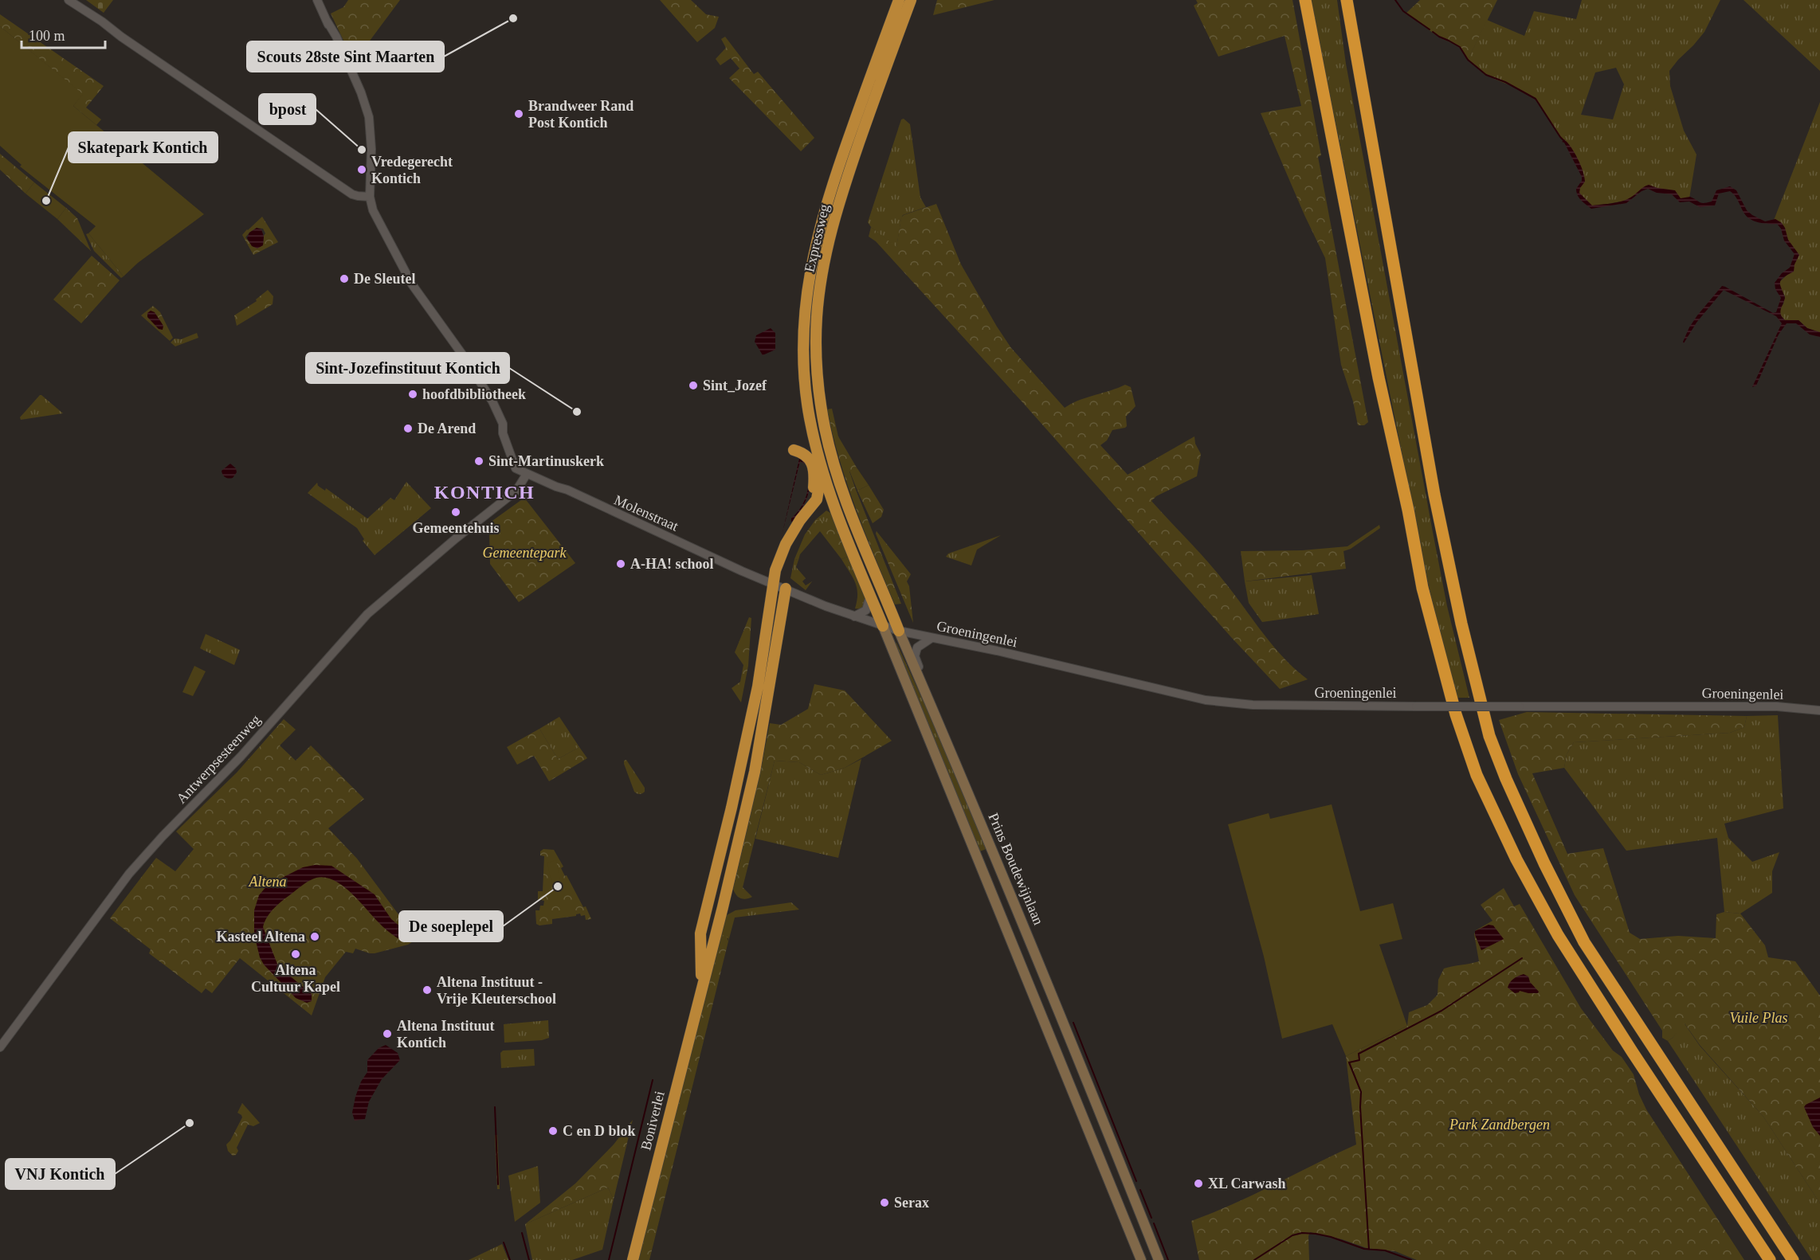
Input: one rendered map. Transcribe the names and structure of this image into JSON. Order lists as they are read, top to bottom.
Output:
{
  "streets": {
    "highway": ["Expressweg", "Prins Boudewijnlaan", "Boniverlei"],
    "street": ["Molenstraat", "Groeningenlei", "Antwerpsesteenweg"]
  },
  "crossings": [
    ["Expressweg", "Prins Boudewijnlaan"],
    ["Molenstraat", "Antwerpsesteenweg"],
    ["Molenstraat", "Boniverlei"],
    ["Groeningenlei", "Prins Boudewijnlaan"]
  ],
  "districts": ["KONTICH"],
  "parks": [
    "Gemeentepark",
    "Altena",
    "Vuile Plas",
    "Park Zandbergen"
  ],
  "places": [
    "Scouts 28ste Sint Maarten",
    "Brandweer Rand Post Kontich",
    "bpost",
    "Vredegerecht Kontich",
    "Skatepark Kontich",
    "De Sleutel",
    "Sint_Jozef",
    "hoofdbibliotheek",
    "Sint-Jozefinstituut Kontich",
    "De Arend",
    "Sint-Martinuskerk",
    "Gemeentehuis",
    "A-HA! school",
    "De soeplepel",
    "Kasteel Altena",
    "Altena Cultuur Kapel",
    "Altena Instituut - Vrije Kleuterschool",
    "Altena Instituut Kontich",
    "VNJ Kontich",
    "C en D blok",
    "XL Carwash",
    "Serax"
  ],
  "scale_bar": "100 m"
}
